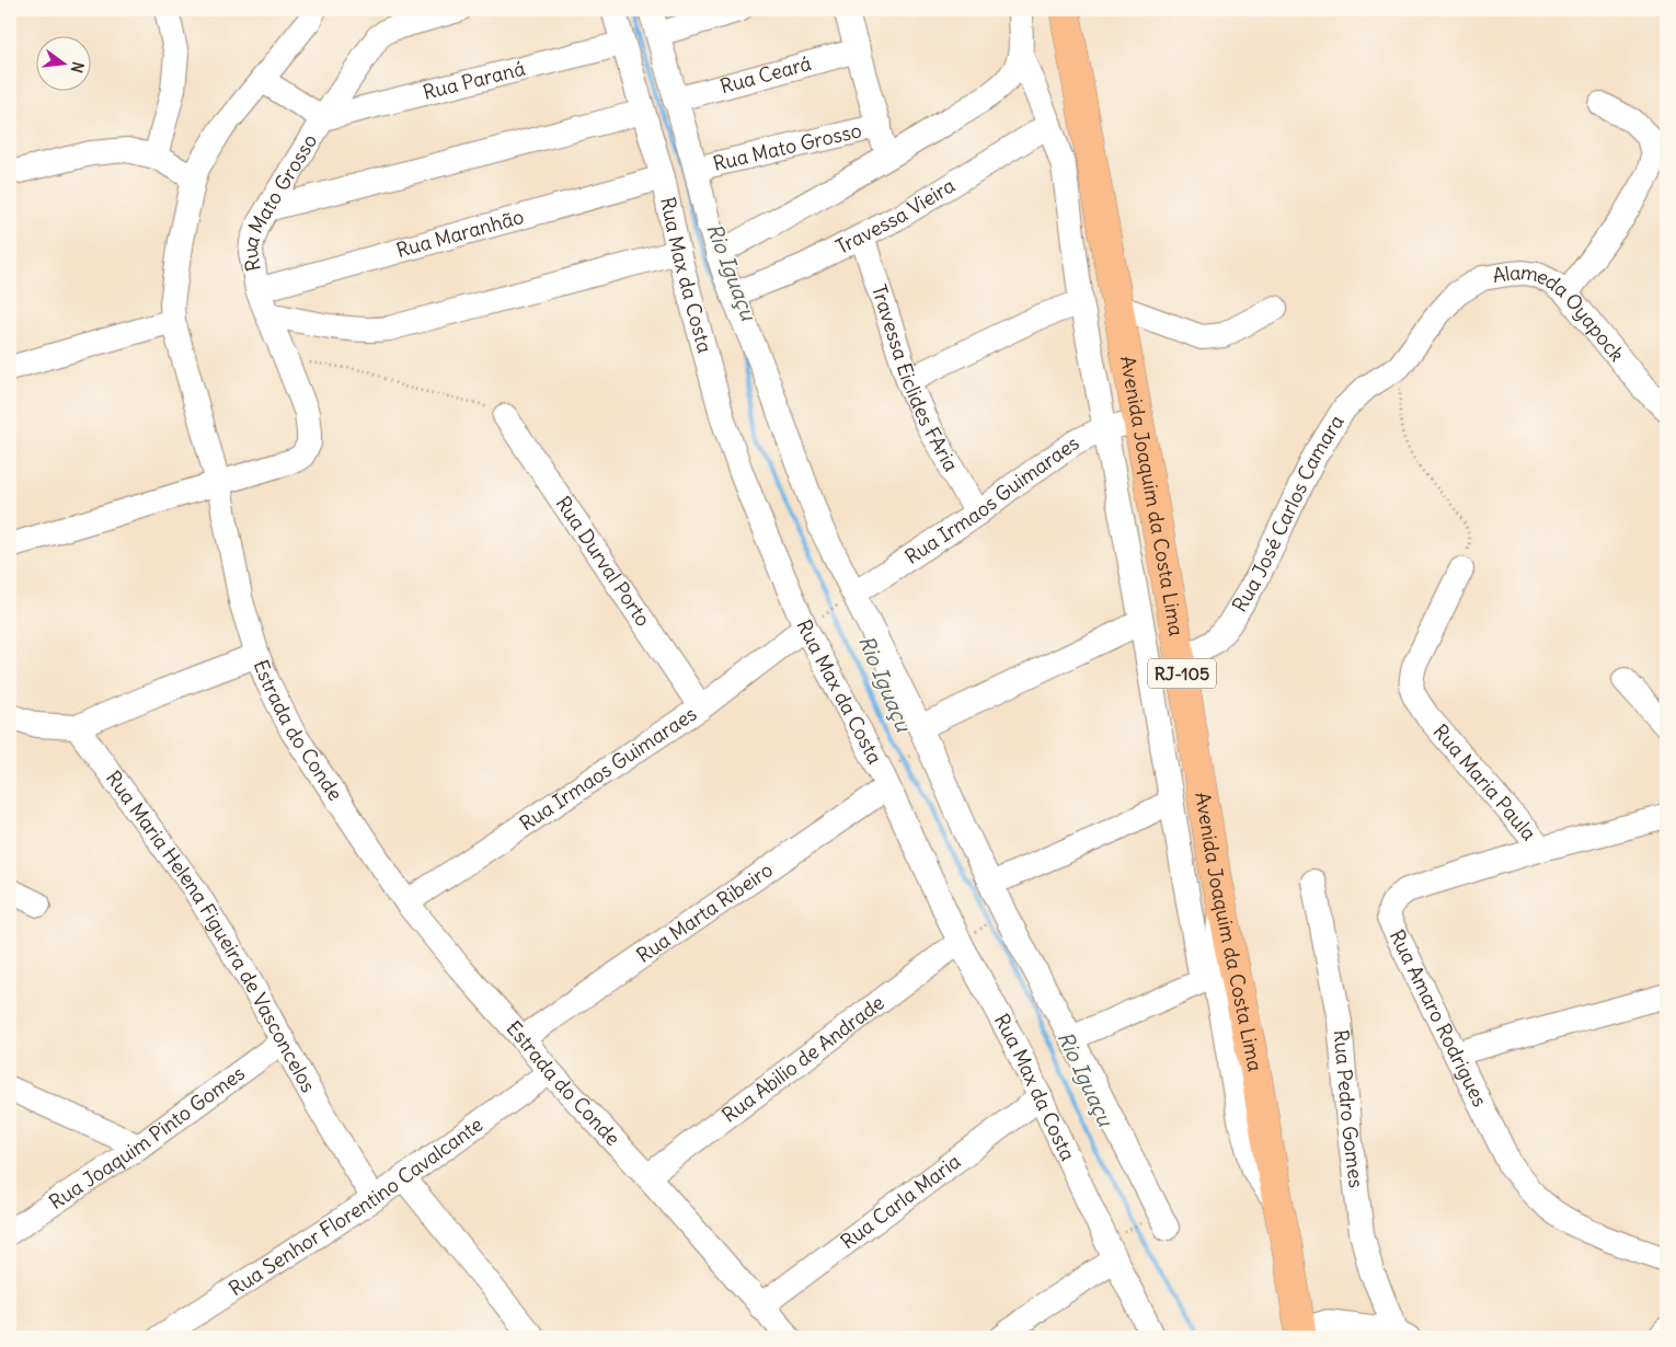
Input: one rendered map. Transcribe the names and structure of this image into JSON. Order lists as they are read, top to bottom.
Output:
{
  "streets": {
    "main road": ["Avenida Joaquim da Costa Lima", "RJ-105"],
    "street": [
      "Rua Ceará",
      "Rua Paraná",
      "Rua Mato Grosso",
      "Travessa Vieira",
      "Rua Maranhão",
      "Rua Max da Costa",
      "Alameda Oyapock",
      "Travessa Eiclides FAria",
      "Rua Irmaos Guimaraes",
      "Rua José Carlos Camara",
      "Rua Durval Porto",
      "Estrada do Conde",
      "Rua Maria Paula",
      "Rua Marta Ribeiro",
      "Rua Maria Helena Figueira de Vasconcelos",
      "Rua Amaro Rodrigues",
      "Rua Abilio de Andrade",
      "Rua Pedro Gomes",
      "Rua Joaquim Pinto Gomes",
      "Rua Carla Maria",
      "Rua Senhor Florentino Cavalcante"
    ]
  },
  "crossings": [
    ["Rua Ceará", "Rua Max da Costa"],
    ["Rua Paraná", "Rua Mato Grosso"],
    ["Rua Paraná", "Rua Max da Costa"],
    ["Rua Mato Grosso", "Rua Maranhão"],
    ["Rua Mato Grosso", "Rua Max da Costa"],
    ["Rua Mato Grosso", "Estrada do Conde"],
    ["Travessa Vieira", "Rua Max da Costa"],
    ["Travessa Vieira", "Travessa Eiclides FAria"],
    ["Rua Maranhão", "Rua Max da Costa"],
    ["Rua Max da Costa", "Rua Irmaos Guimaraes"],
    ["Rua Max da Costa", "Rua Marta Ribeiro"],
    ["Rua Max da Costa", "Rua Abilio de Andrade"],
    ["Rua Max da Costa", "Rua Carla Maria"],
    ["Alameda Oyapock", "Rua José Carlos Camara"],
    ["Travessa Eiclides FAria", "Rua Irmaos Guimaraes"],
    ["Avenida Joaquim da Costa Lima", "Rua Irmaos Guimaraes"],
    ["Avenida Joaquim da Costa Lima", "Rua José Carlos Camara"],
    ["Rua Irmaos Guimaraes", "Rua Durval Porto"],
    ["Rua Irmaos Guimaraes", "Estrada do Conde"],
    ["Estrada do Conde", "Rua Marta Ribeiro"],
    ["Estrada do Conde", "Rua Abilio de Andrade"],
    ["Estrada do Conde", "Rua Carla Maria"],
    ["Estrada do Conde", "Rua Senhor Florentino Cavalcante"],
    ["Rua Maria Paula", "Rua Amaro Rodrigues"],
    ["Rua Maria Helena Figueira de Vasconcelos", "Rua Joaquim Pinto Gomes"],
    ["Rua Maria Helena Figueira de Vasconcelos", "Rua Senhor Florentino Cavalcante"]
  ],
  "water": ["Rio Iguaçu"],
  "north": "right"
}
